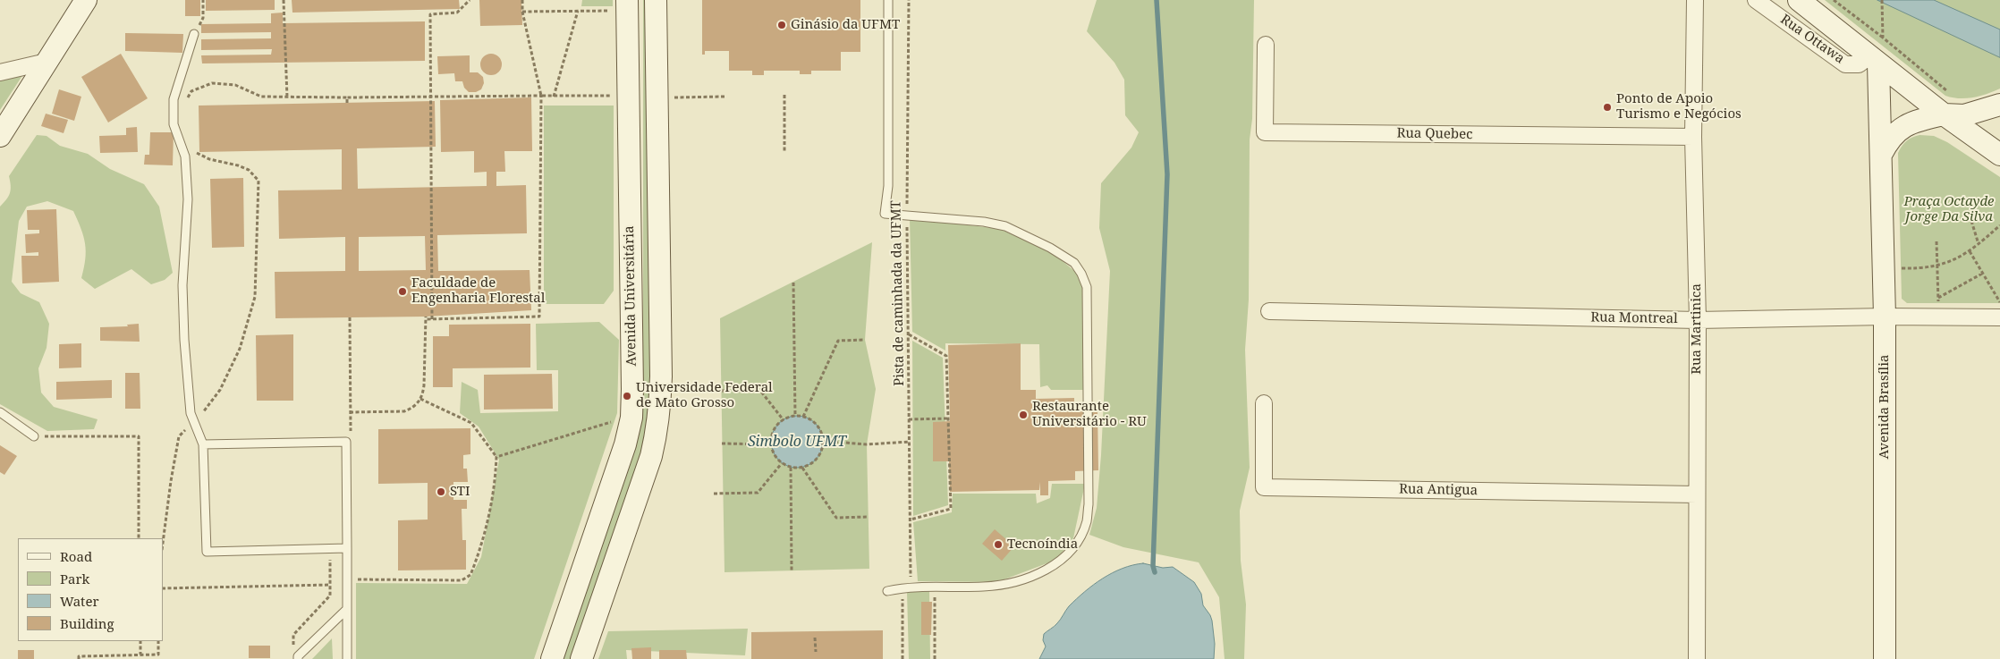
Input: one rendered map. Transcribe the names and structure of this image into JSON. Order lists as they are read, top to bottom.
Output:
{
  "streets": {
    "street": [
      "Rua Ottawa",
      "Rua Quebec",
      "Avenida Universitária",
      "Rua Montreal",
      "Rua Martinica",
      "Avenida Brasília",
      "Rua Antigua"
    ],
    "path": ["Pista de caminhada da UFMT"]
  },
  "crossings": [
    ["Rua Ottawa", "Avenida Brasília"],
    ["Rua Quebec", "Rua Martinica"],
    ["Rua Montreal", "Rua Martinica"],
    ["Rua Montreal", "Avenida Brasília"],
    ["Rua Martinica", "Rua Antigua"]
  ],
  "water": ["Simbolo UFMT"],
  "parks": ["Praça Octayde Jorge Da Silva"],
  "places": [
    "Ginásio da UFMT",
    "Ponto de Apoio Turismo e Negócios",
    "Faculdade de Engenharia Florestal",
    "Universidade Federal de Mato Grosso",
    "Restaurante Universitário - RU",
    "STI",
    "Tecnoíndia"
  ],
  "legend": [
    "Road",
    "Park",
    "Water",
    "Building"
  ]
}
